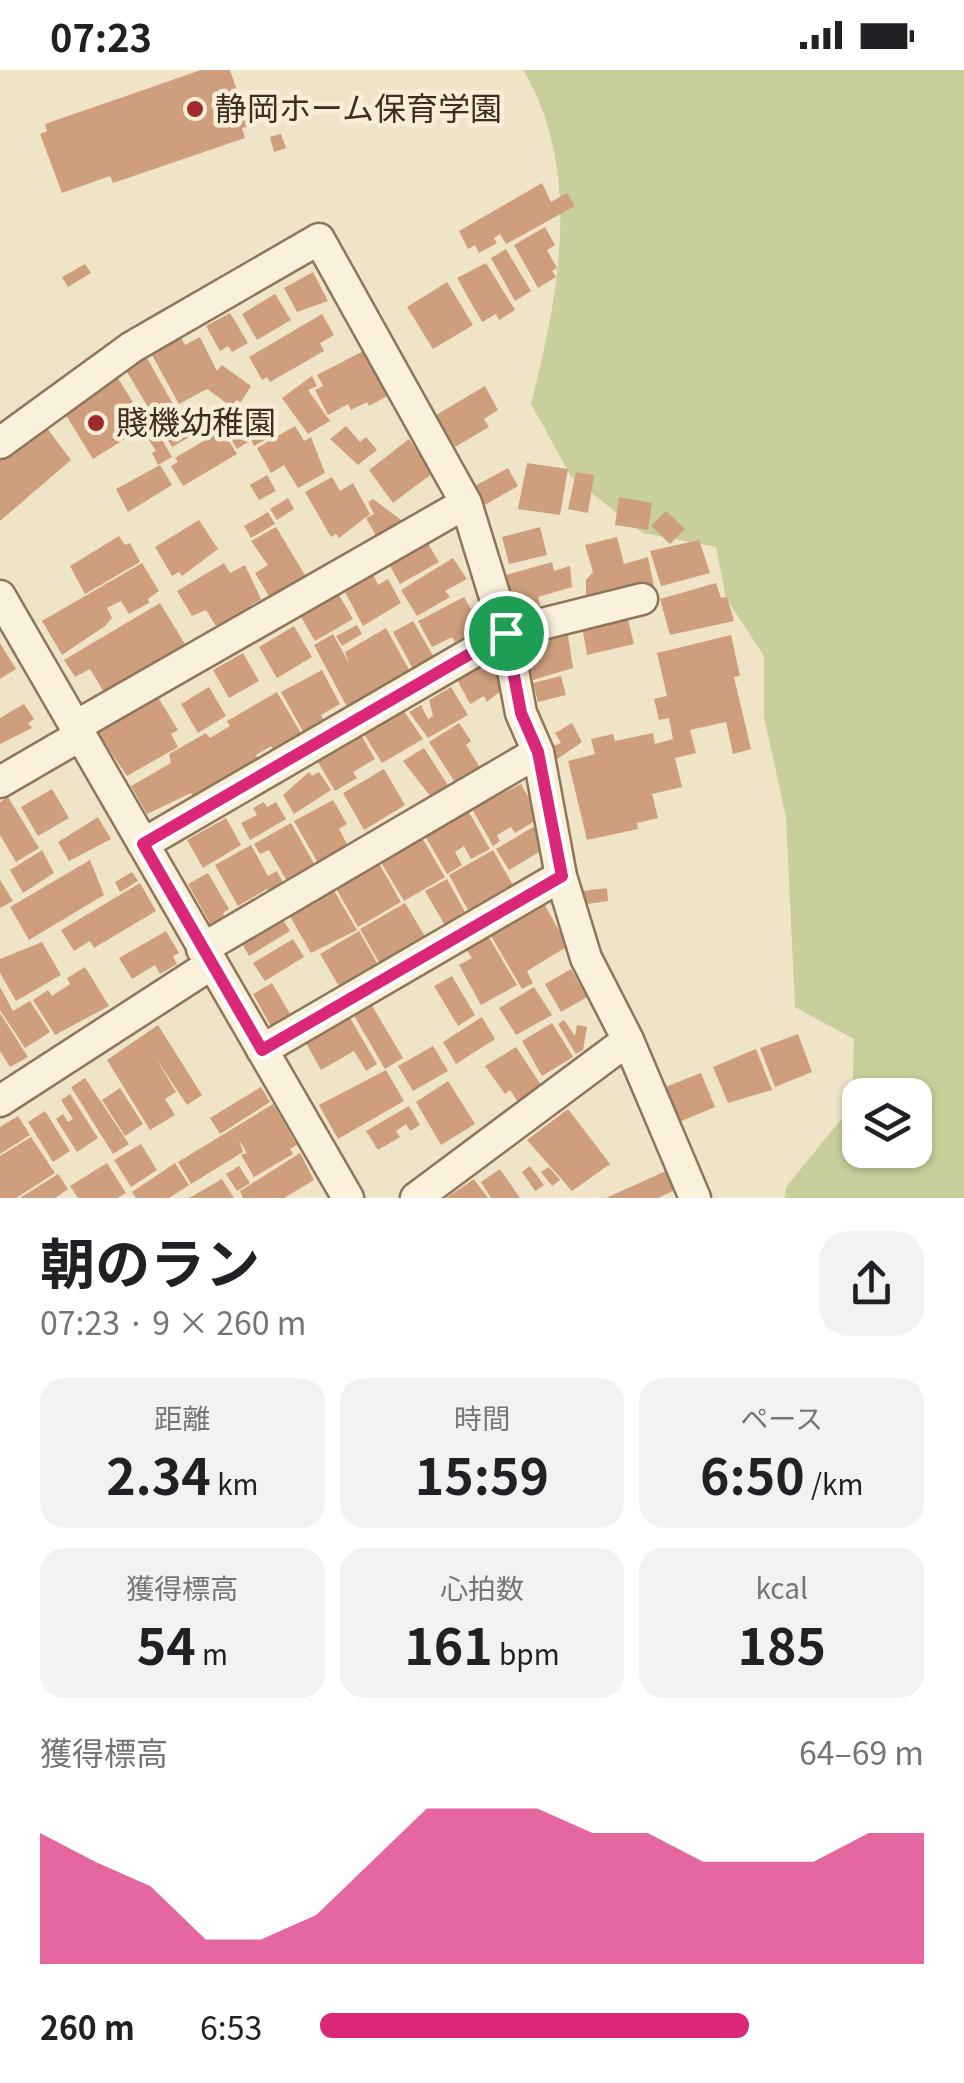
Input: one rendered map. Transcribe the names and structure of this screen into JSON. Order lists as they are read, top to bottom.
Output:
{
  "places": ["静岡ホーム保育学園", "賤機幼稚園"],
  "page": {
    "status": "07:23",
    "heading": ["朝のラン", "07:23 · 9 × 260 m"],
    "stats": [
      ["距離", "2.34 km"],
      ["時間", "15:59"],
      ["ペース", "6:50 /km"],
      ["獲得標高", "54 m"],
      ["心拍数", "161 bpm"],
      ["kcal", "185"]
    ],
    "chart": ["獲得標高", "64–69 m"],
    "list": [
      {
        "name": "260 m",
        "note": "6:53"
      }
    ]
  }
}
